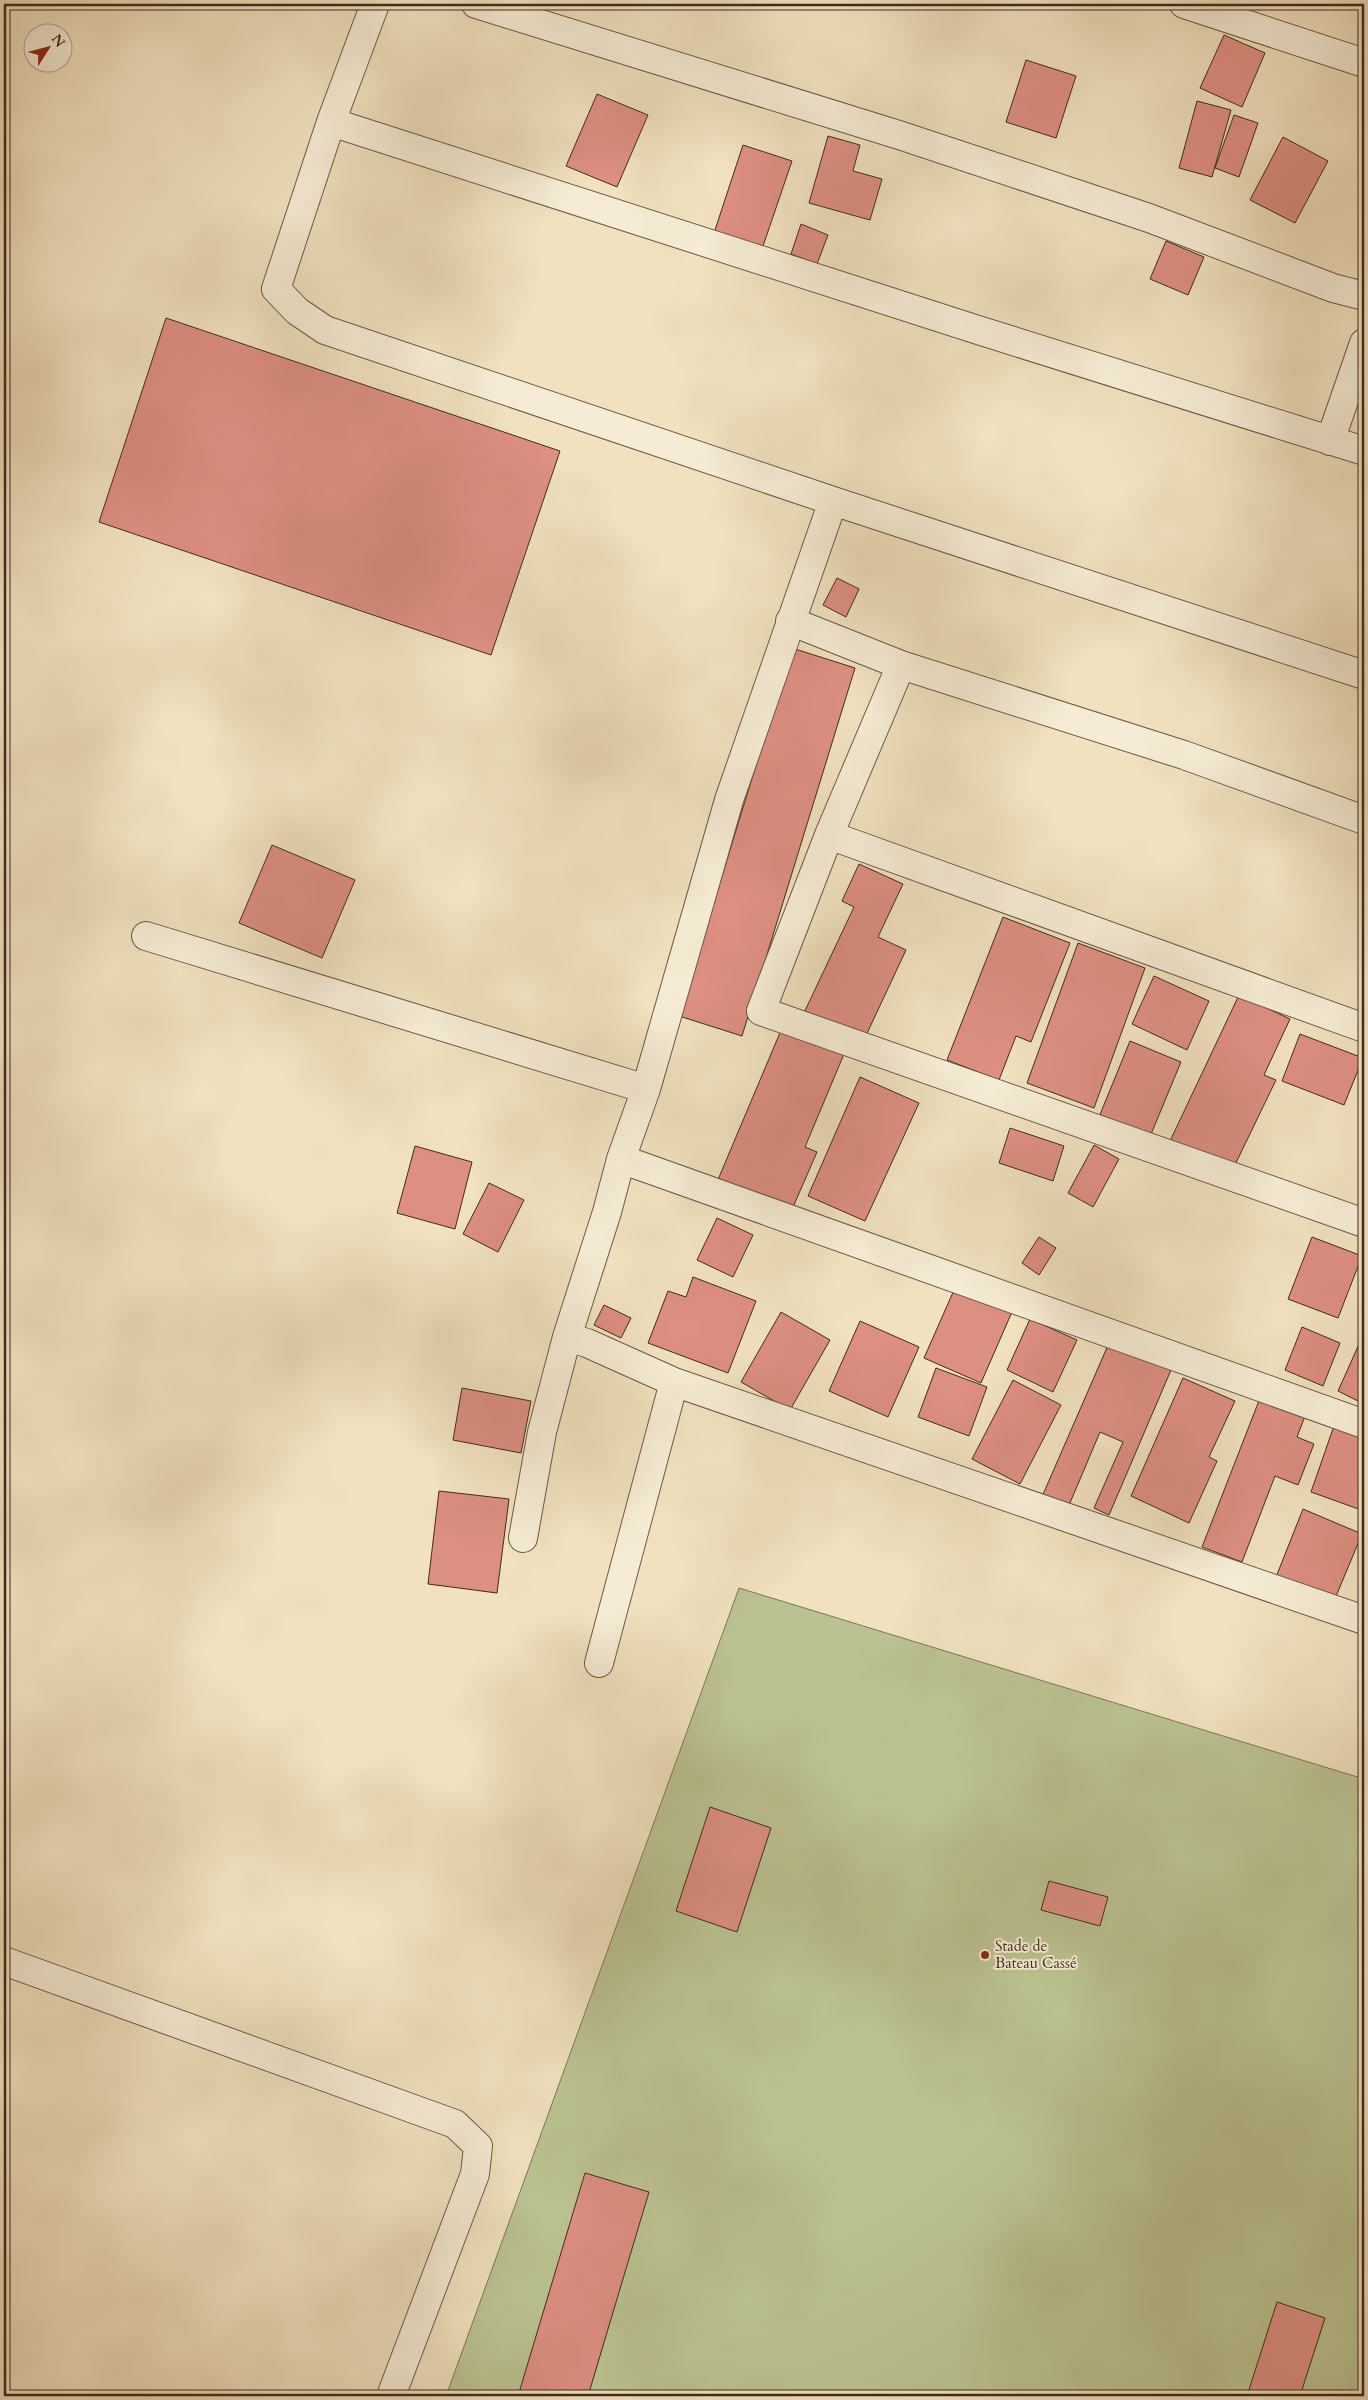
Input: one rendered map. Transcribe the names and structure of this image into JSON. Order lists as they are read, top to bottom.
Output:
{
  "places": ["Stade de Bateau Cassé"],
  "north": "top right"
}
